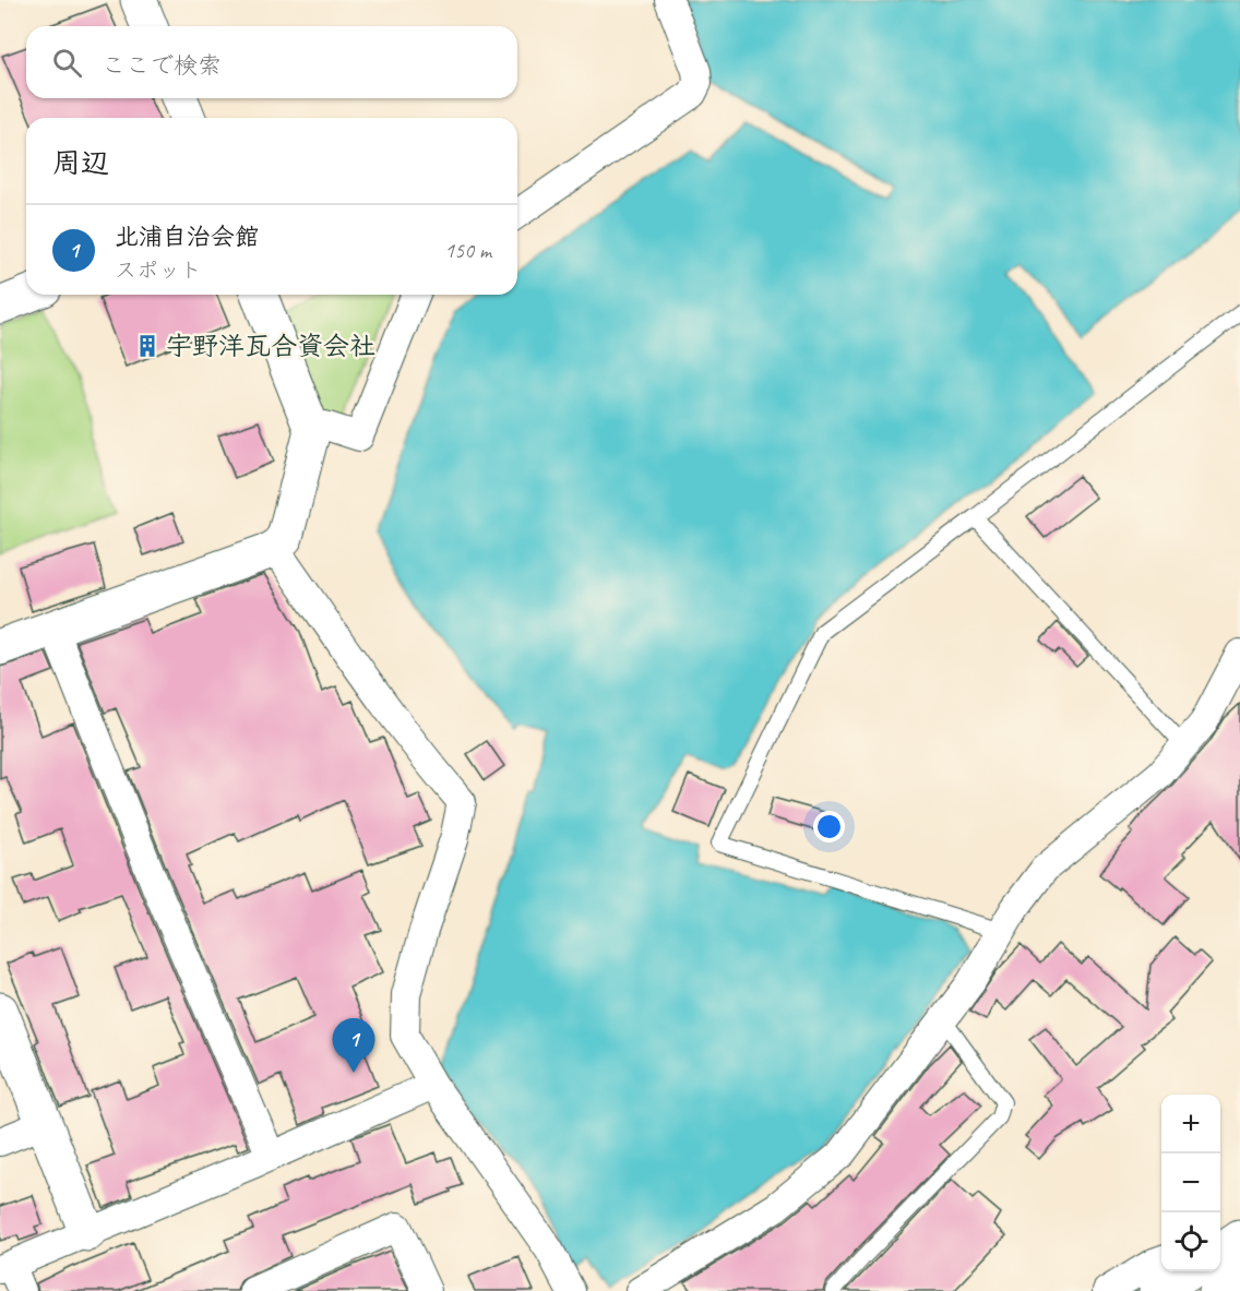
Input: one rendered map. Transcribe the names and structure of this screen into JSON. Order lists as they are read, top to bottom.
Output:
{
  "places": {
    "building": ["宇野洋瓦合資会社"]
  },
  "page": {
    "search": "ここで検索",
    "heading": "周辺",
    "list": [
      {
        "mark": "1",
        "name": "北浦自治会館",
        "note": "スポット",
        "value": "150 m"
      }
    ],
    "pins": "1",
    "map_buttons": ["+", "−"]
  }
}
